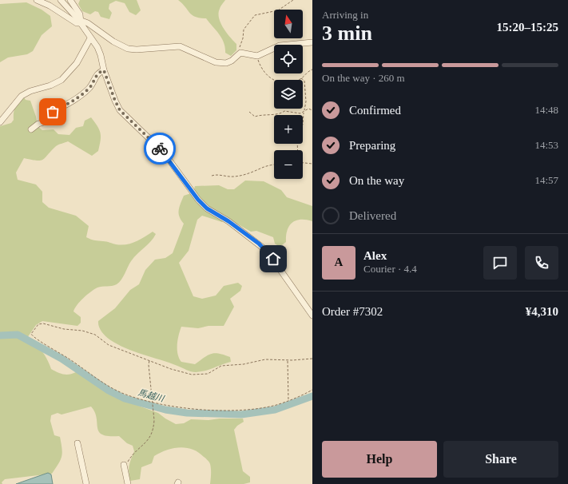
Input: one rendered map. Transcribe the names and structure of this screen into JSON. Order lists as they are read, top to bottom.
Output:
{
  "water": ["馬越川"],
  "north": "top",
  "page": {
    "heading": ["3 min", "Arriving in", "15:20–15:25"],
    "panel": [
      "Alex",
      "Courier · 4.4",
      "Order #7302",
      "¥4,310"
    ],
    "map_buttons": ["+", "−"],
    "bar": "On the way · 260 m",
    "list": [
      ["Confirmed", "14:48"],
      ["Preparing", "14:53"],
      ["On the way", "14:57"],
      "Delivered"
    ],
    "round": "A",
    "buttons": ["Help", "Share"]
  }
}
